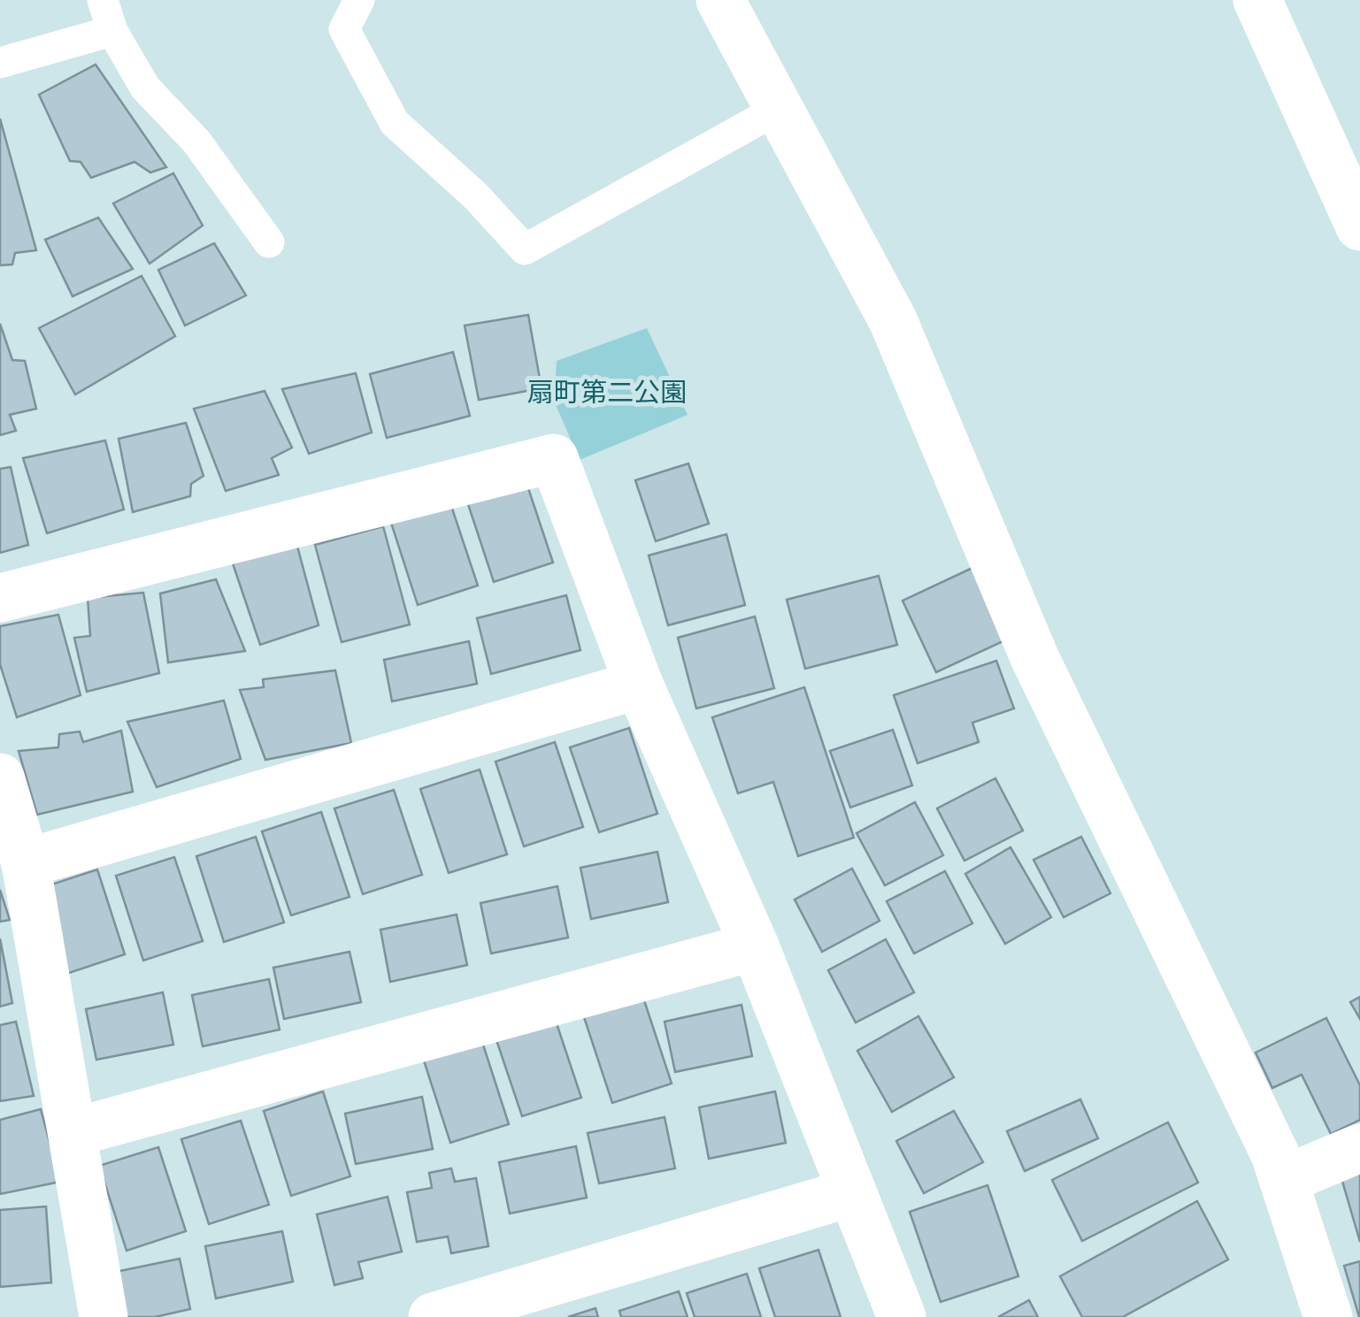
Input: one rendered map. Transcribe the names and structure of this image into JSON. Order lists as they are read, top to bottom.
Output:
{
  "parks": ["扇町第二公園"]
}
